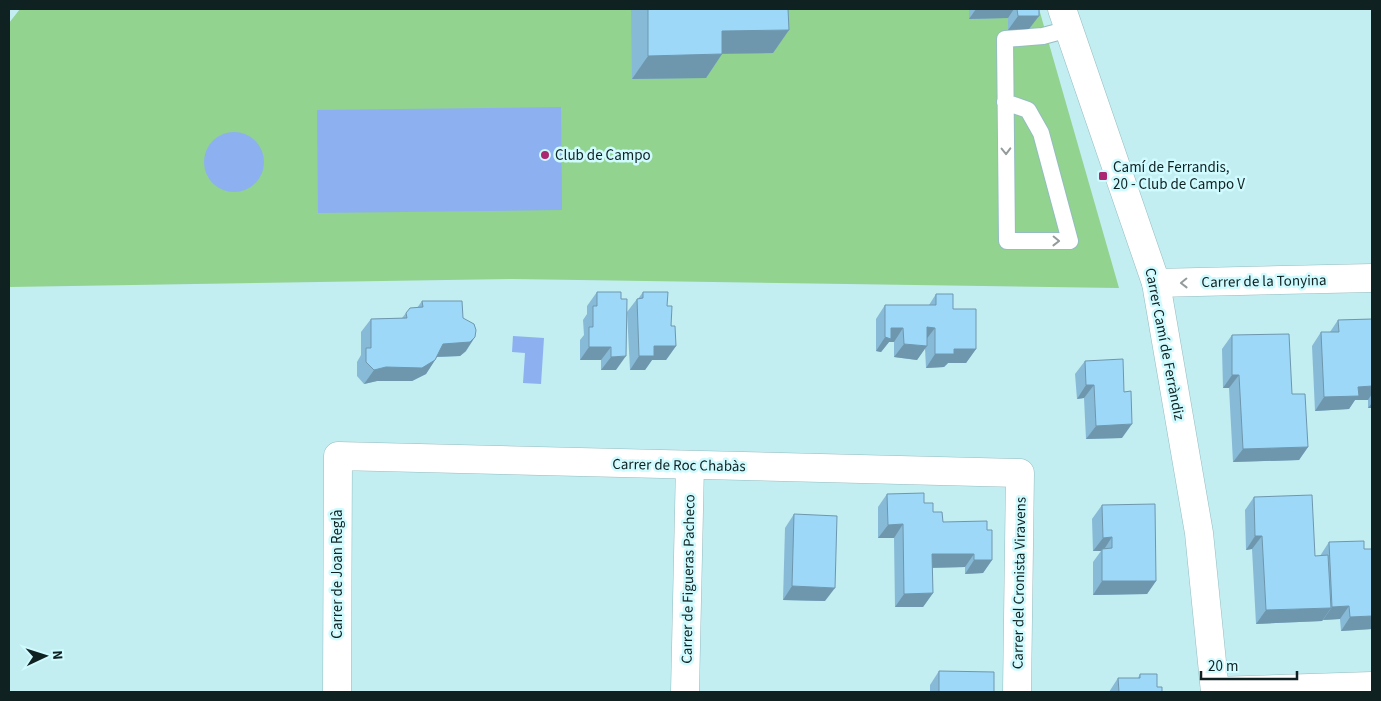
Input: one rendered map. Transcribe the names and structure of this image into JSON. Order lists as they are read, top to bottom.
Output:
{
  "streets": {
    "street": [
      "Carrer de la Tonyina",
      "Carrer Camí de Ferràndiz",
      "Carrer de Roc Chabàs",
      "Carrer de Joan Reglà",
      "Carrer de Figueras Pacheco",
      "Carrer del Cronista Viravens"
    ]
  },
  "crossings": [
    ["Carrer de la Tonyina", "Carrer Camí de Ferràndiz"],
    ["Carrer de Roc Chabàs", "Carrer de Joan Reglà"],
    ["Carrer de Roc Chabàs", "Carrer de Figueras Pacheco"],
    ["Carrer de Roc Chabàs", "Carrer del Cronista Viravens"]
  ],
  "one_way": ["Carrer de la Tonyina"],
  "places": {
    "other": ["Club de Campo"],
    "transit": ["Camí de Ferrandis, 20 - Club de Campo V"]
  },
  "scale_bar": "20 m",
  "north": "right"
}
